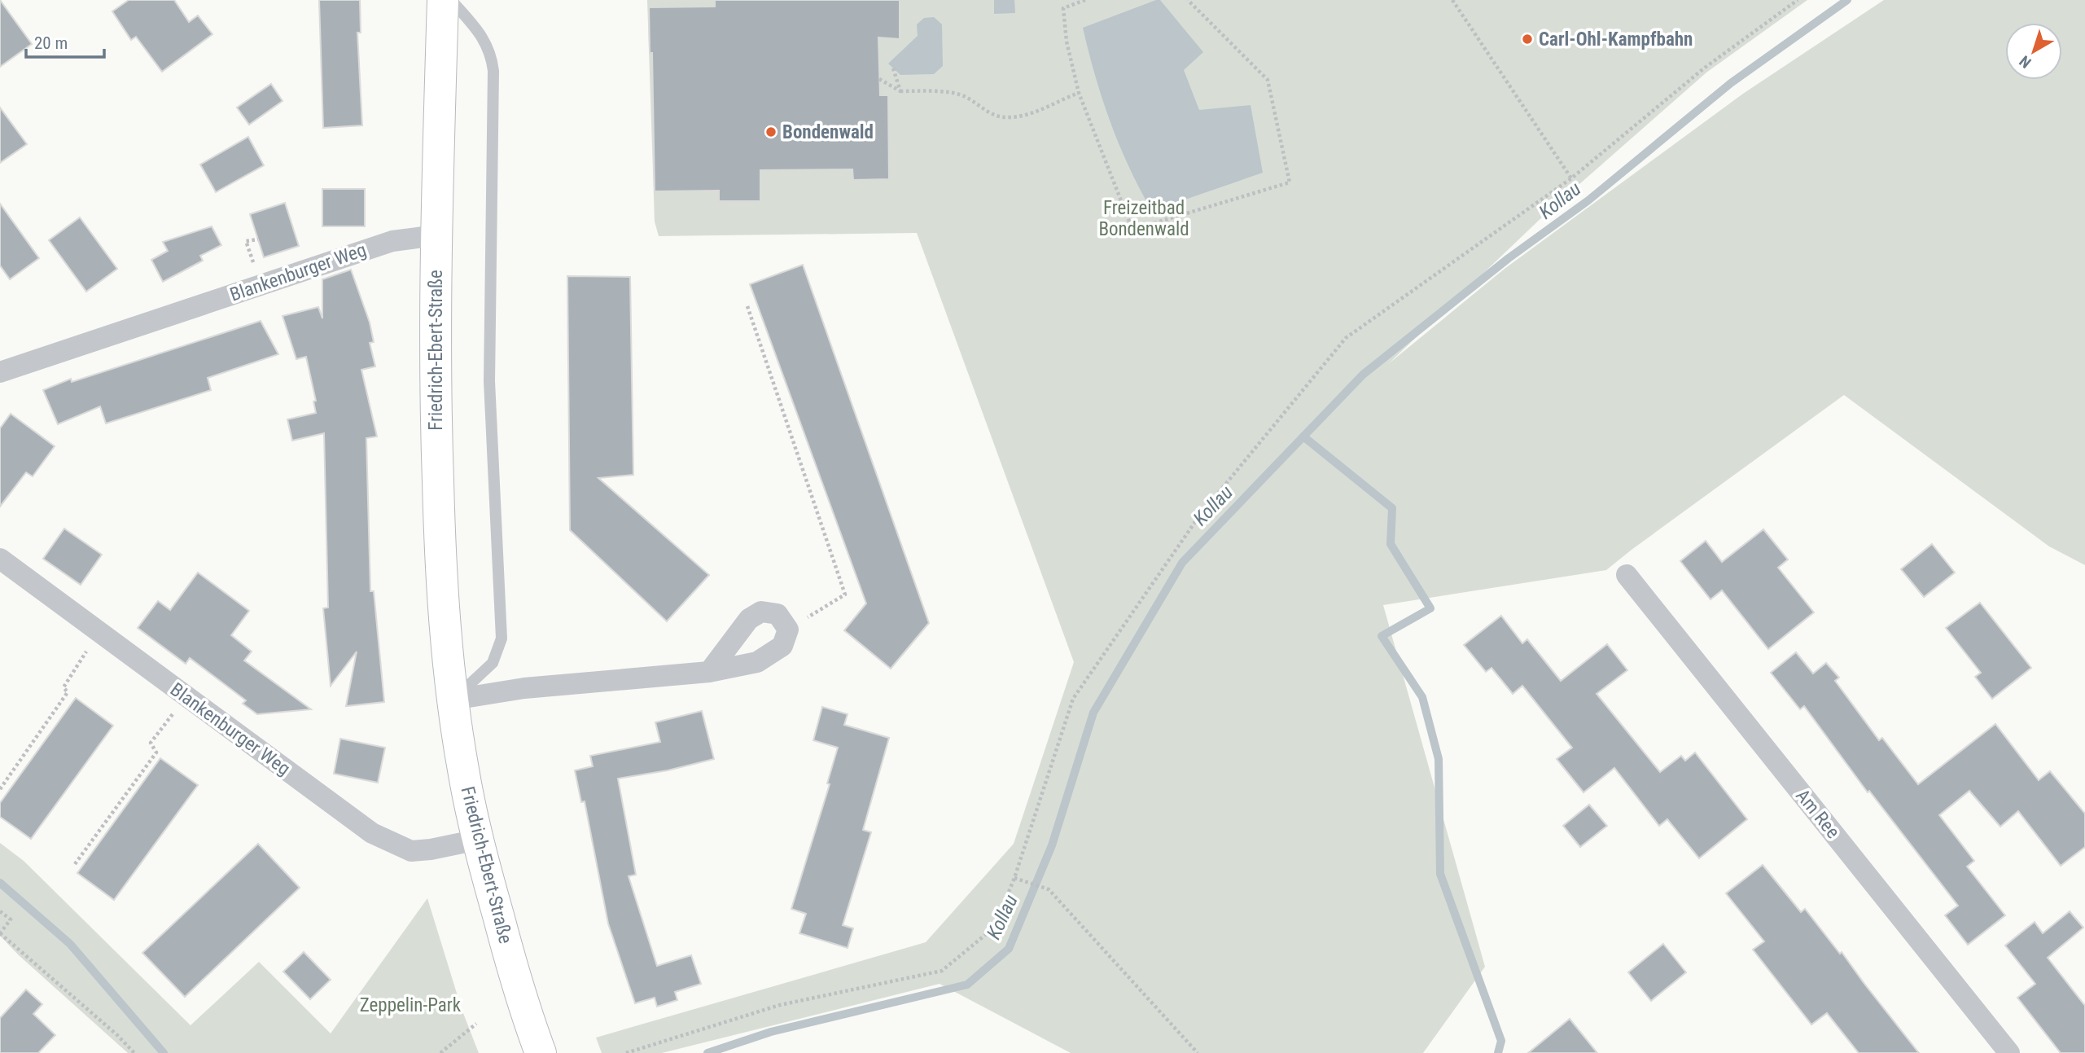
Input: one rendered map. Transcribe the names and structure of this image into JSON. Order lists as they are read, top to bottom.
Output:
{
  "streets": {
    "main road": ["Friedrich-Ebert-Straße"],
    "street": ["Blankenburger Weg", "Am Ree"]
  },
  "crossings": [
    ["Blankenburger Weg", "Friedrich-Ebert-Straße"]
  ],
  "water": ["Kollau"],
  "parks": ["Freizeitbad Bondenwald", "Zeppelin-Park"],
  "places": ["Carl-Ohl-Kampfbahn", "Bondenwald"],
  "scale_bar": "20 m",
  "north": "bottom left"
}
